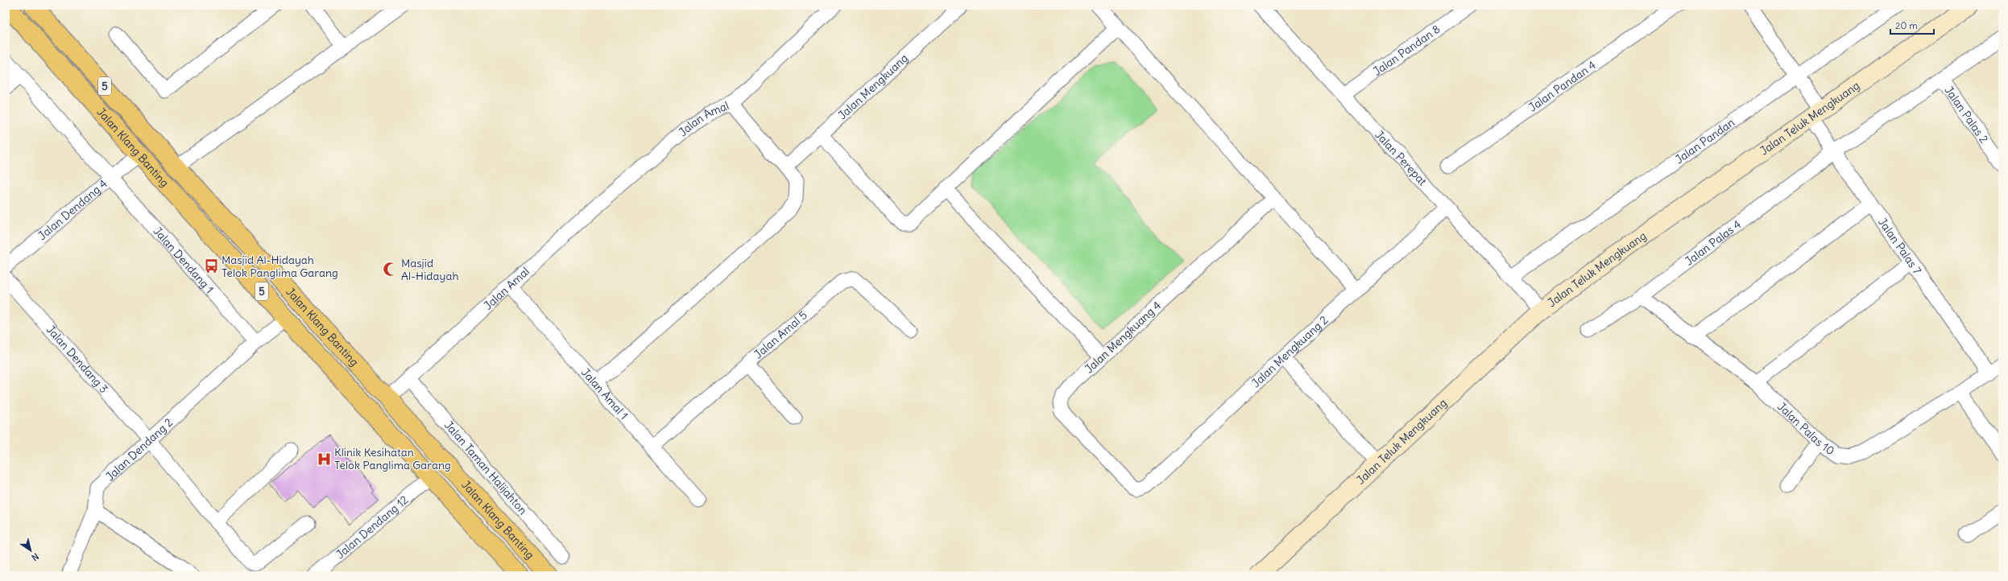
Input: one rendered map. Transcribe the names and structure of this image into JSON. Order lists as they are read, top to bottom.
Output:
{
  "streets": {
    "highway": ["5", "Jalan Klang Banting"],
    "street": [
      "Jalan Pandan 8",
      "Jalan Pandan 4",
      "Jalan Mengkuang",
      "Jalan Palas 2",
      "Jalan Teluk Mengkuang",
      "Jalan Amal",
      "Jalan Pandan",
      "Jalan Perepat",
      "Jalan Dendang 4",
      "Jalan Palas 4",
      "Jalan Palas 7",
      "Jalan Dendang 1",
      "Jalan Amal 5",
      "Jalan Mengkuang 4",
      "Jalan Mengkuang 2",
      "Jalan Dendang 3",
      "Jalan Amal 1",
      "Jalan Palas 10",
      "Jalan Dendang 2",
      "Jalan Taman Halijahton",
      "Jalan Dendang 12"
    ]
  },
  "crossings": [
    ["Jalan Pandan 8", "Jalan Perepat"],
    ["Jalan Mengkuang", "Jalan Amal"],
    ["Jalan Palas 2", "Jalan Palas 4"],
    ["Jalan Teluk Mengkuang", "Jalan Perepat"],
    ["Jalan Teluk Mengkuang", "Jalan Palas 7"],
    ["Jalan Amal", "Jalan Klang Banting"],
    ["Jalan Amal", "Jalan Amal 1"],
    ["Jalan Amal", "Jalan Taman Halijahton"],
    ["Jalan Pandan", "Jalan Perepat"],
    ["Jalan Pandan", "Jalan Palas 7"],
    ["Jalan Klang Banting", "Jalan Dendang 4"],
    ["Jalan Klang Banting", "Jalan Dendang 2"],
    ["Jalan Klang Banting", "Jalan Dendang 12"],
    ["Jalan Perepat", "Jalan Mengkuang 2"],
    ["Jalan Dendang 4", "Jalan Dendang 1"],
    ["Jalan Palas 4", "Jalan Palas 7"],
    ["Jalan Palas 4", "Jalan Palas 10"],
    ["Jalan Palas 7", "Jalan Palas 10"],
    ["Jalan Dendang 1", "Jalan Dendang 2"],
    ["Jalan Amal 5", "Jalan Amal 1"],
    ["Jalan Mengkuang 4", "Jalan Mengkuang 2"],
    ["Jalan Dendang 3", "Jalan Dendang 2"]
  ],
  "places": {
    "bus stop": ["Masjid Al-Hidayah Telok Panglima Garang"],
    "mosque": ["Masjid Al-Hidayah"],
    "hospital": ["Klinik Kesihatan Telok Panglima Garang"]
  },
  "scale_bar": "20 m",
  "north": "bottom right"
}
